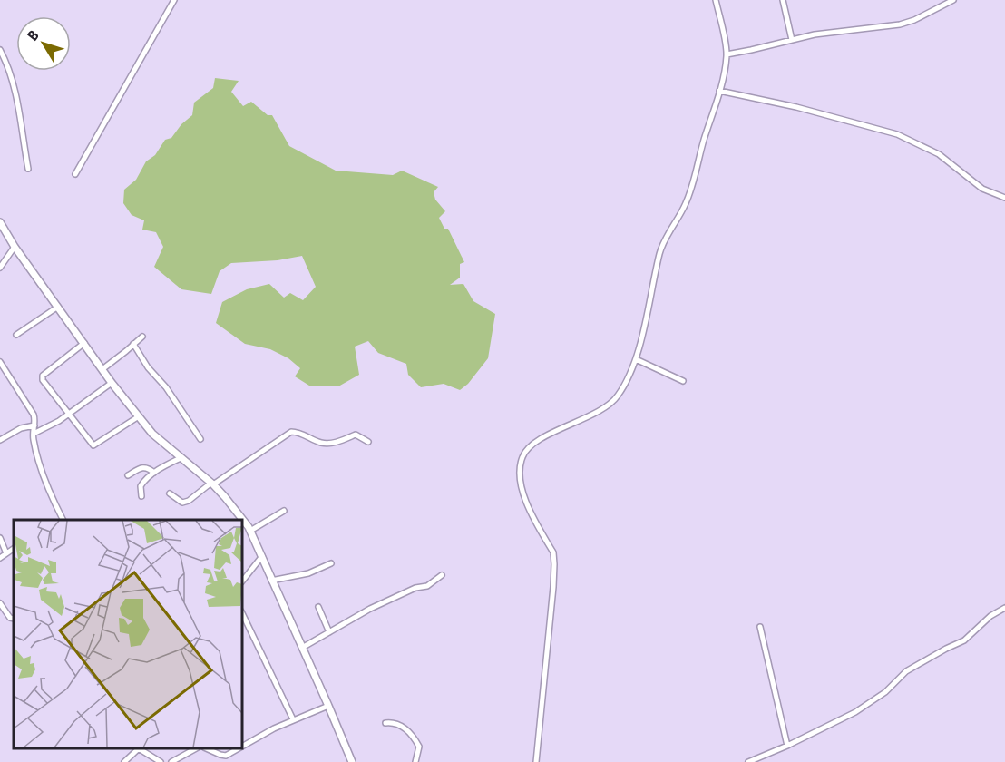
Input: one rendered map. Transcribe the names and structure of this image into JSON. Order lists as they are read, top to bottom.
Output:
{
  "north": "top left"
}
